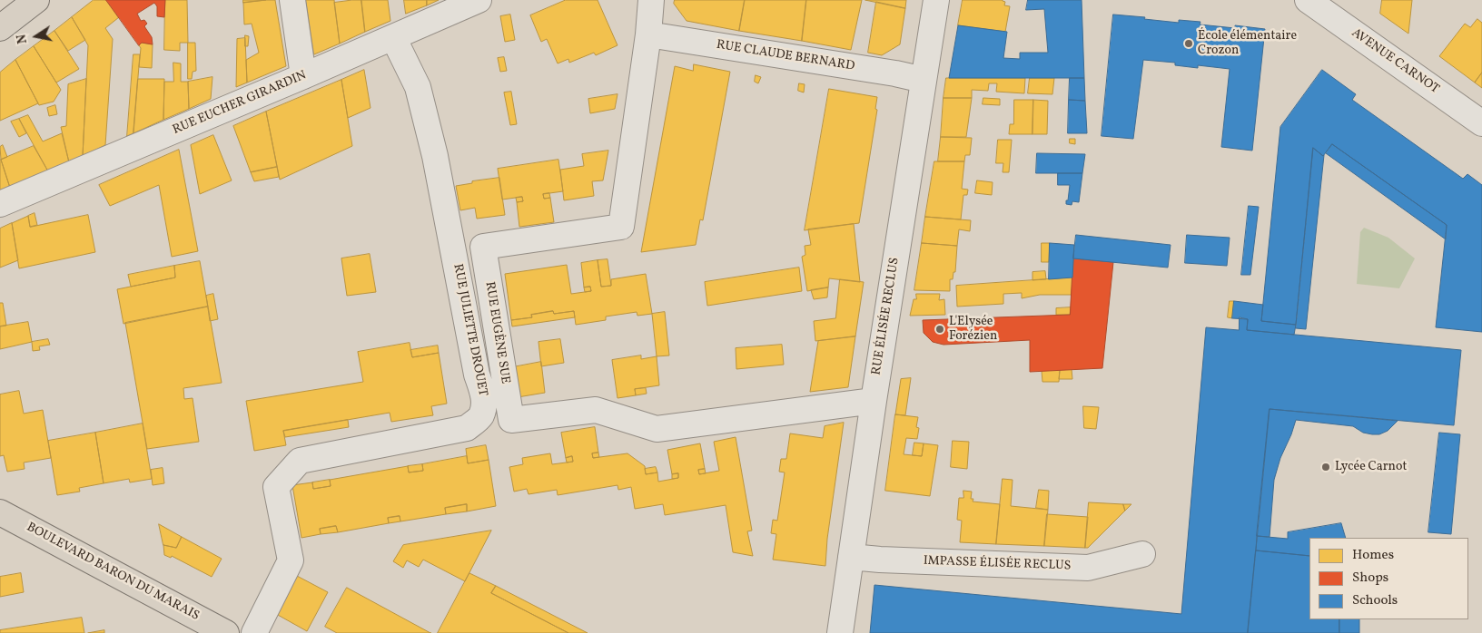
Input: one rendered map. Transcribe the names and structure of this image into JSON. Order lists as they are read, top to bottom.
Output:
{
  "streets": {
    "main road": ["BOULEVARD BARON DU MARAIS"],
    "street": [
      "RUE CLAUDE BERNARD",
      "AVENUE CARNOT",
      "RUE EUCHER GIRARDIN",
      "RUE ÉLISÉE RECLUS",
      "RUE JULIETTE DROUET",
      "RUE EUGÈNE SUE",
      "IMPASSE ÉLISÉE RECLUS"
    ]
  },
  "crossings": [
    ["RUE CLAUDE BERNARD", "RUE ÉLISÉE RECLUS"],
    ["RUE CLAUDE BERNARD", "RUE EUGÈNE SUE"],
    ["RUE EUCHER GIRARDIN", "RUE JULIETTE DROUET"],
    ["RUE ÉLISÉE RECLUS", "RUE EUGÈNE SUE"],
    ["RUE ÉLISÉE RECLUS", "IMPASSE ÉLISÉE RECLUS"]
  ],
  "places": ["École élémentaire Crozon", "L'Elysée Forézien", "Lycée Carnot"],
  "legend": ["Homes", "Shops", "Schools"],
  "north": "left"
}
